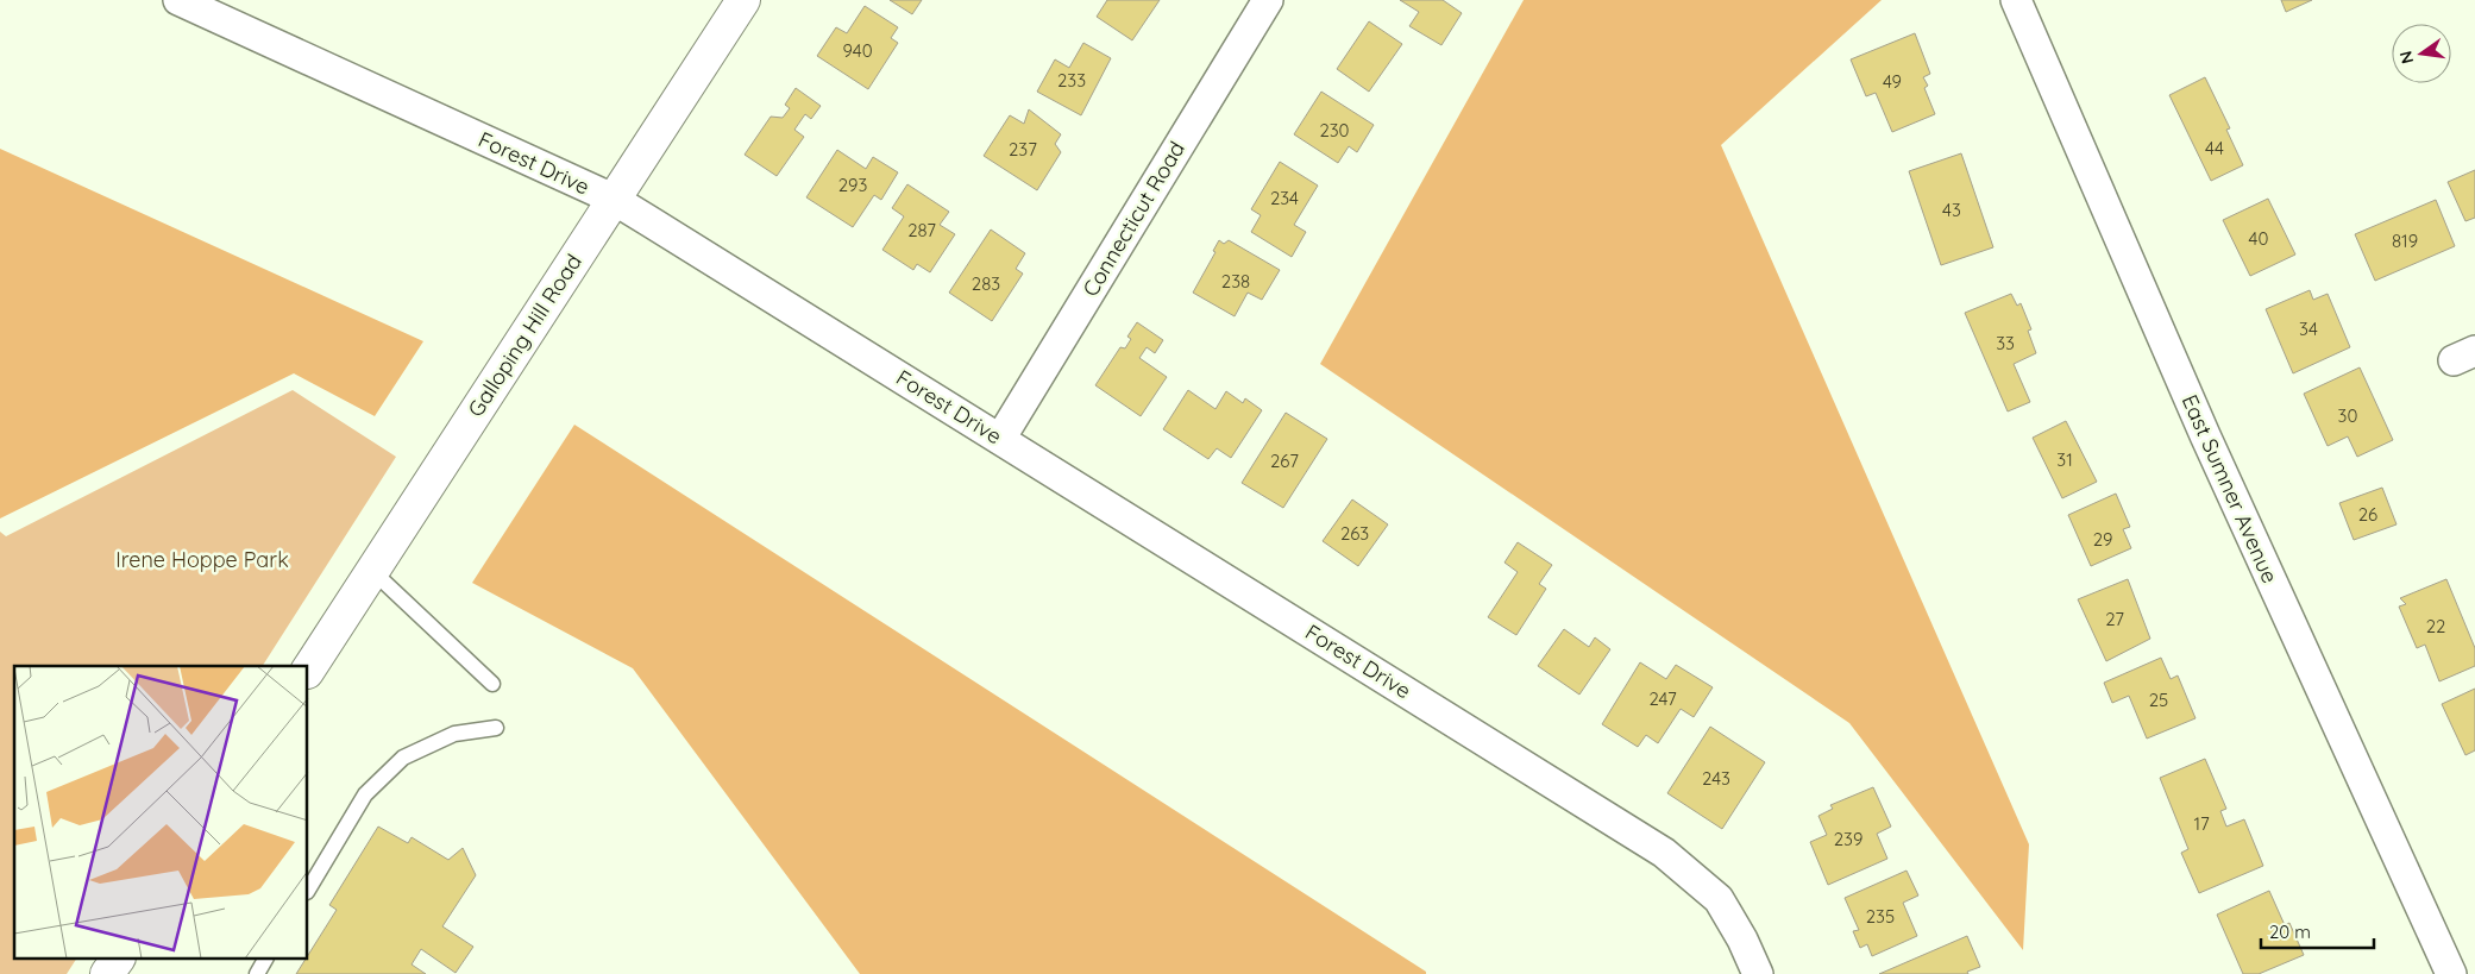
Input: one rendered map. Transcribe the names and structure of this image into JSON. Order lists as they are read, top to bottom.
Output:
{
  "streets": {
    "main road": ["Galloping Hill Road"],
    "street": ["Forest Drive", "Connecticut Road", "East Sumner Avenue"]
  },
  "crossings": [
    ["Forest Drive", "Connecticut Road"],
    ["Forest Drive", "Galloping Hill Road"]
  ],
  "parks": ["Irene Hoppe Park"],
  "house_numbers": [
    "940",
    "233",
    "49",
    "230",
    "44",
    "237",
    "293",
    "234",
    "43",
    "287",
    "40",
    "819",
    "238",
    "283",
    "34",
    "33",
    "30",
    "31",
    "267",
    "26",
    "263",
    "29",
    "27",
    "22",
    "247",
    "25",
    "243",
    "17",
    "239",
    "235"
  ],
  "scale_bar": "20 m",
  "north": "left"
}
